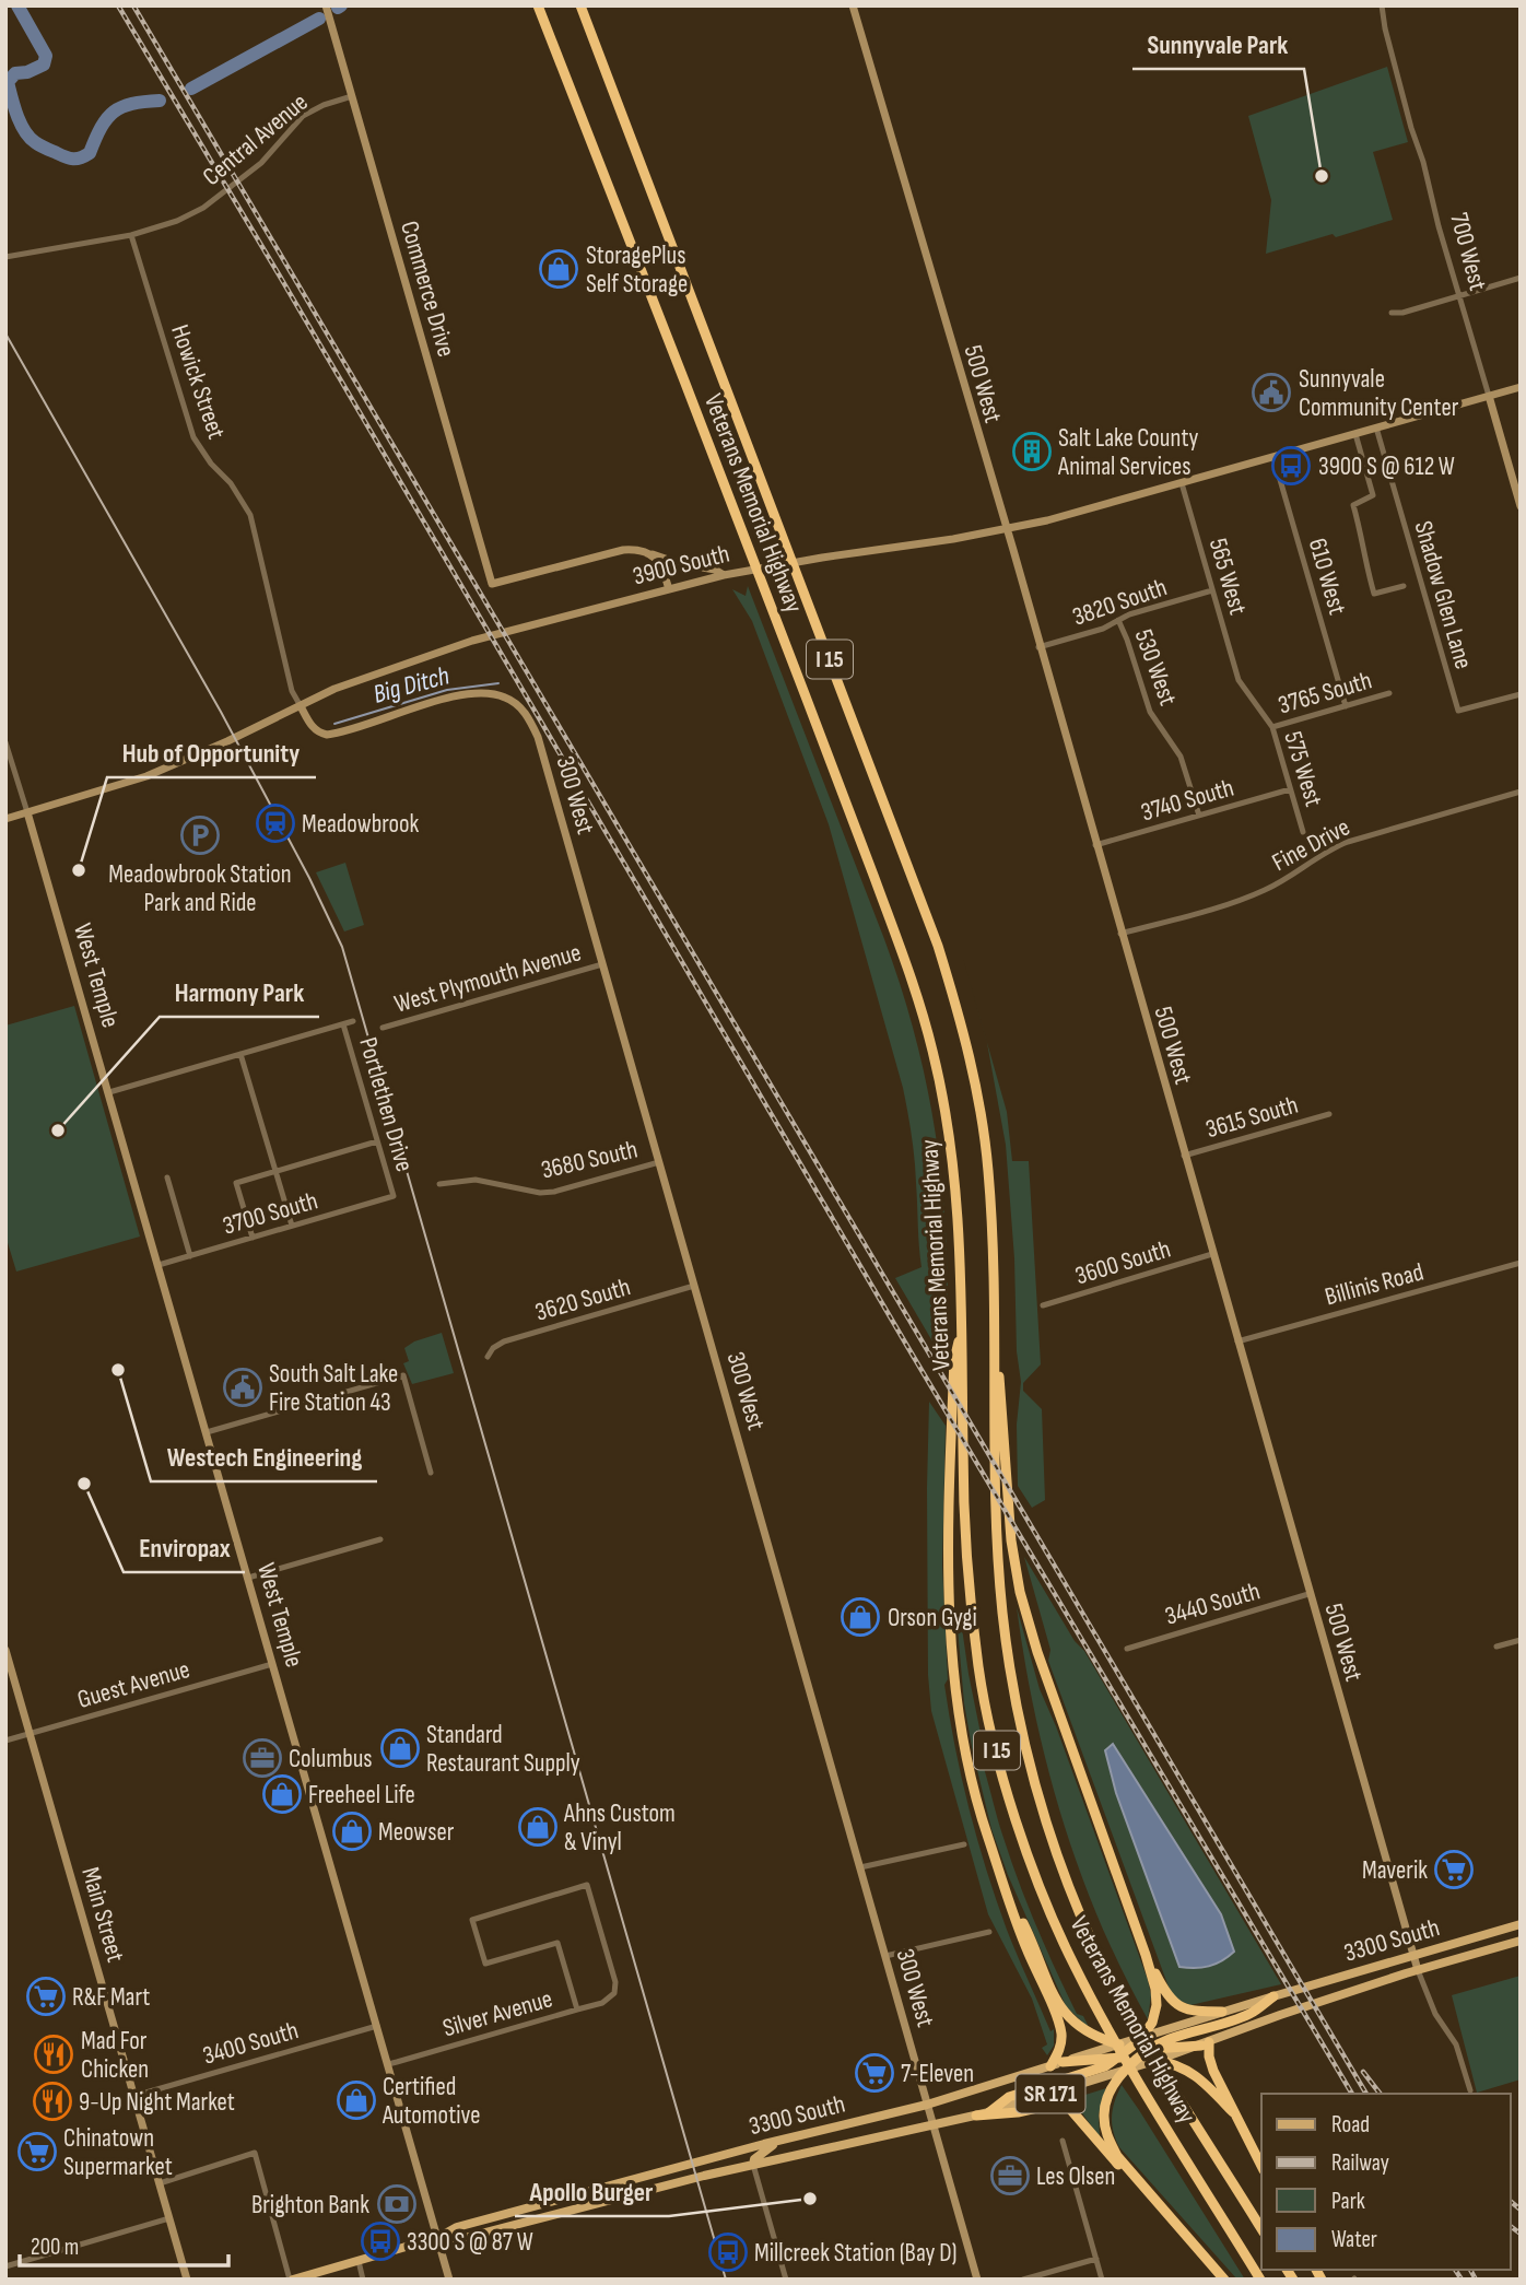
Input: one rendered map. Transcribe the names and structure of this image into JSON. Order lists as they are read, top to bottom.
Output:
{
  "streets": {
    "highway": ["Veterans Memorial Highway", "I 15"],
    "main road": ["3300 South", "SR 171"],
    "street": [
      "Central Avenue",
      "700 West",
      "Commerce Drive",
      "Howick Street",
      "500 West",
      "3900 South",
      "565 West",
      "610 West",
      "Shadow Glen Lane",
      "3820 South",
      "530 West",
      "3765 South",
      "575 West",
      "300 West",
      "3740 South",
      "Fine Drive",
      "West Temple",
      "West Plymouth Avenue",
      "Portlethen Drive",
      "3615 South",
      "3680 South",
      "3700 South",
      "3600 South",
      "Billinis Road",
      "3620 South",
      "3440 South",
      "Guest Avenue",
      "Main Street",
      "Silver Avenue",
      "3400 South"
    ]
  },
  "crossings": [
    ["Central Avenue", "Commerce Drive"],
    ["Central Avenue", "Howick Street"],
    ["700 West", "3900 South"],
    ["Howick Street", "3900 South"],
    ["Howick Street", "300 West"],
    ["500 West", "3900 South"],
    ["500 West", "3820 South"],
    ["500 West", "3740 South"],
    ["500 West", "Fine Drive"],
    ["500 West", "3615 South"],
    ["500 West", "3600 South"],
    ["500 West", "Billinis Road"],
    ["500 West", "3440 South"],
    ["500 West", "3300 South"],
    ["3900 South", "565 West"],
    ["3900 South", "610 West"],
    ["3900 South", "Shadow Glen Lane"],
    ["3900 South", "300 West"],
    ["3900 South", "West Temple"],
    ["565 West", "3820 South"],
    ["565 West", "575 West"],
    ["610 West", "3765 South"],
    ["3820 South", "530 West"],
    ["530 West", "3740 South"],
    ["3765 South", "575 West"],
    ["575 West", "3740 South"],
    ["300 West", "West Plymouth Avenue"],
    ["300 West", "3680 South"],
    ["300 West", "3620 South"],
    ["300 West", "3300 South"],
    ["West Temple", "3700 South"],
    ["West Temple", "Guest Avenue"],
    ["West Temple", "3300 South"],
    ["West Temple", "Silver Avenue"],
    ["West Temple", "3400 South"],
    ["Portlethen Drive", "3700 South"],
    ["Guest Avenue", "Main Street"],
    ["Main Street", "3400 South"]
  ],
  "water": ["Big Ditch"],
  "places": {
    "other": [
      "Sunnyvale Park",
      "Hub of Opportunity",
      "Harmony Park",
      "Westech Engineering",
      "Enviropax",
      "Apollo Burger"
    ],
    "shop": [
      "StoragePlus Self Storage",
      "Orson Gygi",
      "Standard Restaurant Supply",
      "Freeheel Life",
      "Ahns Custom & Vinyl",
      "Meowser",
      "Certified Automotive"
    ],
    "public building": ["Sunnyvale Community Center", "South Salt Lake Fire Station 43"],
    "building": ["Salt Lake County Animal Services"],
    "bus stop": ["3900 S @ 612 W", "3300 S @ 87 W", "Millcreek Station (Bay D)"],
    "station": ["Meadowbrook"],
    "parking": ["Meadowbrook Station Park and Ride"],
    "office": ["Columbus", "Les Olsen"],
    "supermarket": [
      "Maverik",
      "R&F Mart",
      "7-Eleven",
      "Chinatown Supermarket"
    ],
    "restaurant": ["Mad For Chicken", "9-Up Night Market"],
    "bank": ["Brighton Bank"]
  },
  "legend": [
    "Road",
    "Railway",
    "Park",
    "Water"
  ],
  "scale_bar": "200 m"
}
